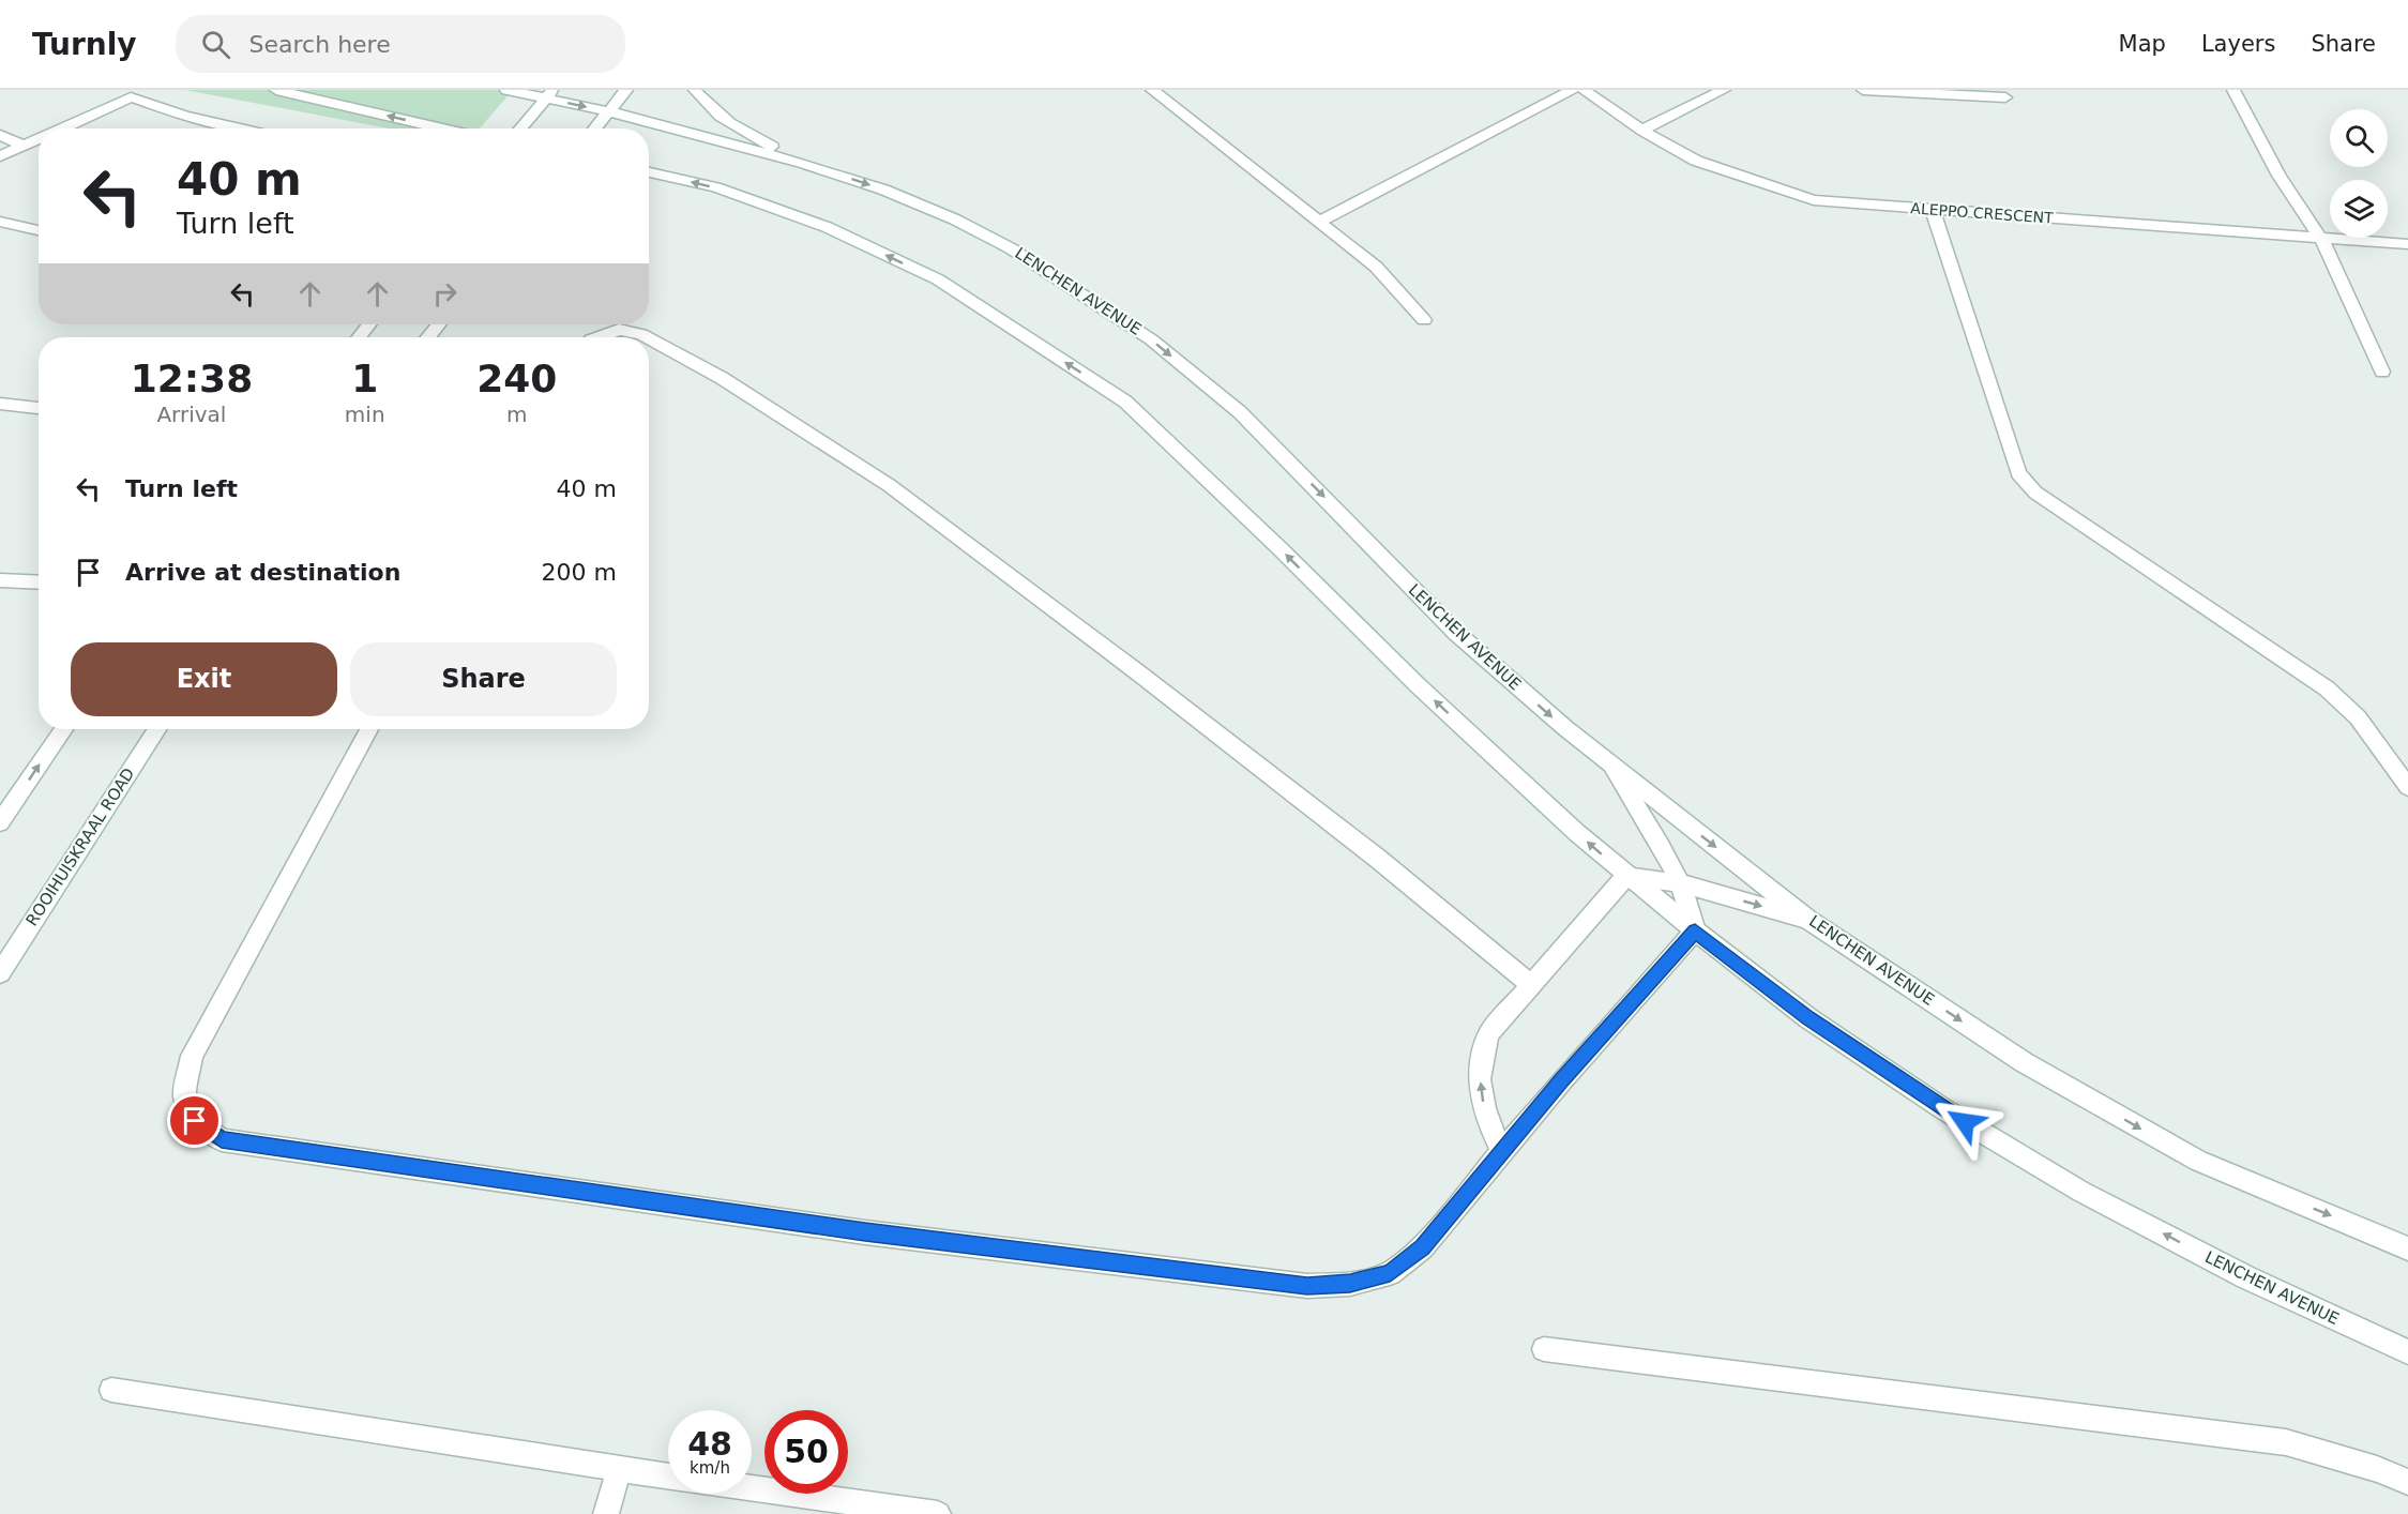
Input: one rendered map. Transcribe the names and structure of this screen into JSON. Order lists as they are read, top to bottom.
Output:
{
  "streets": {
    "street": ["ALEPPO CRESCENT", "LENCHEN AVENUE", "ROOIHUISKRAAL ROAD"]
  },
  "page": {
    "header": "Turnly",
    "search": "Search here",
    "nav": ["Map", "Layers", "Share"],
    "turn": ["40 m", "Turn left"],
    "eta": [
      "12:38",
      "Arrival",
      "1",
      "min",
      "240",
      "m"
    ],
    "list": [
      {
        "name": "Turn left",
        "value": "40 m"
      },
      {
        "name": "Arrive at destination",
        "value": "200 m"
      }
    ],
    "buttons": ["Exit", "Share"],
    "speed": "48 km/h",
    "limit": "50"
  }
}
